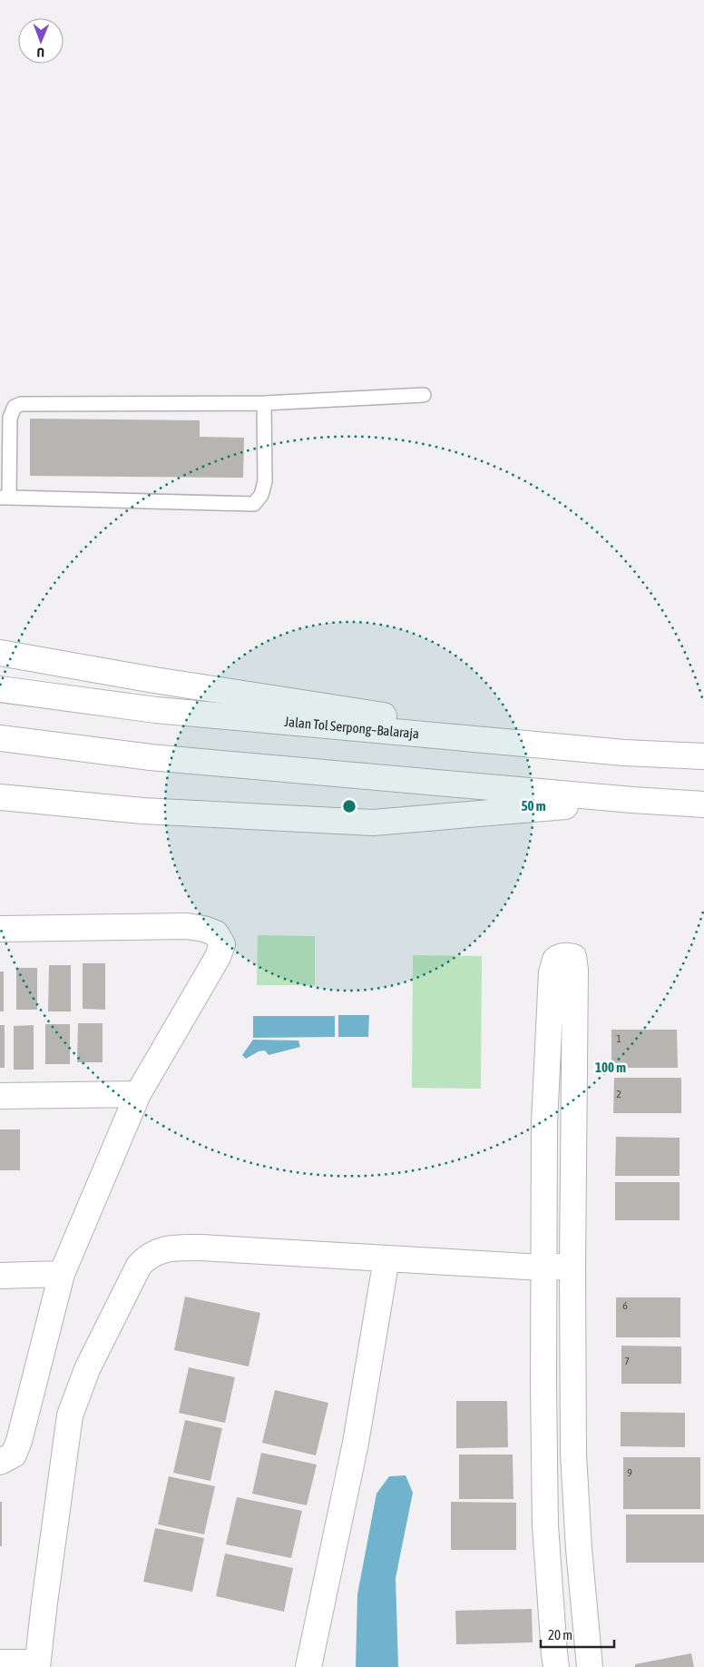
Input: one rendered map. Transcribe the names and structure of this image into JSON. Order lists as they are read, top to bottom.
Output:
{
  "streets": {
    "main road": ["Jalan Tol Serpong–Balaraja"]
  },
  "house_numbers": [
    "1",
    "2",
    "6",
    "7",
    "9"
  ],
  "scale_bar": "20 m",
  "north": "bottom",
  "rings": ["50 m", "100 m"]
}
